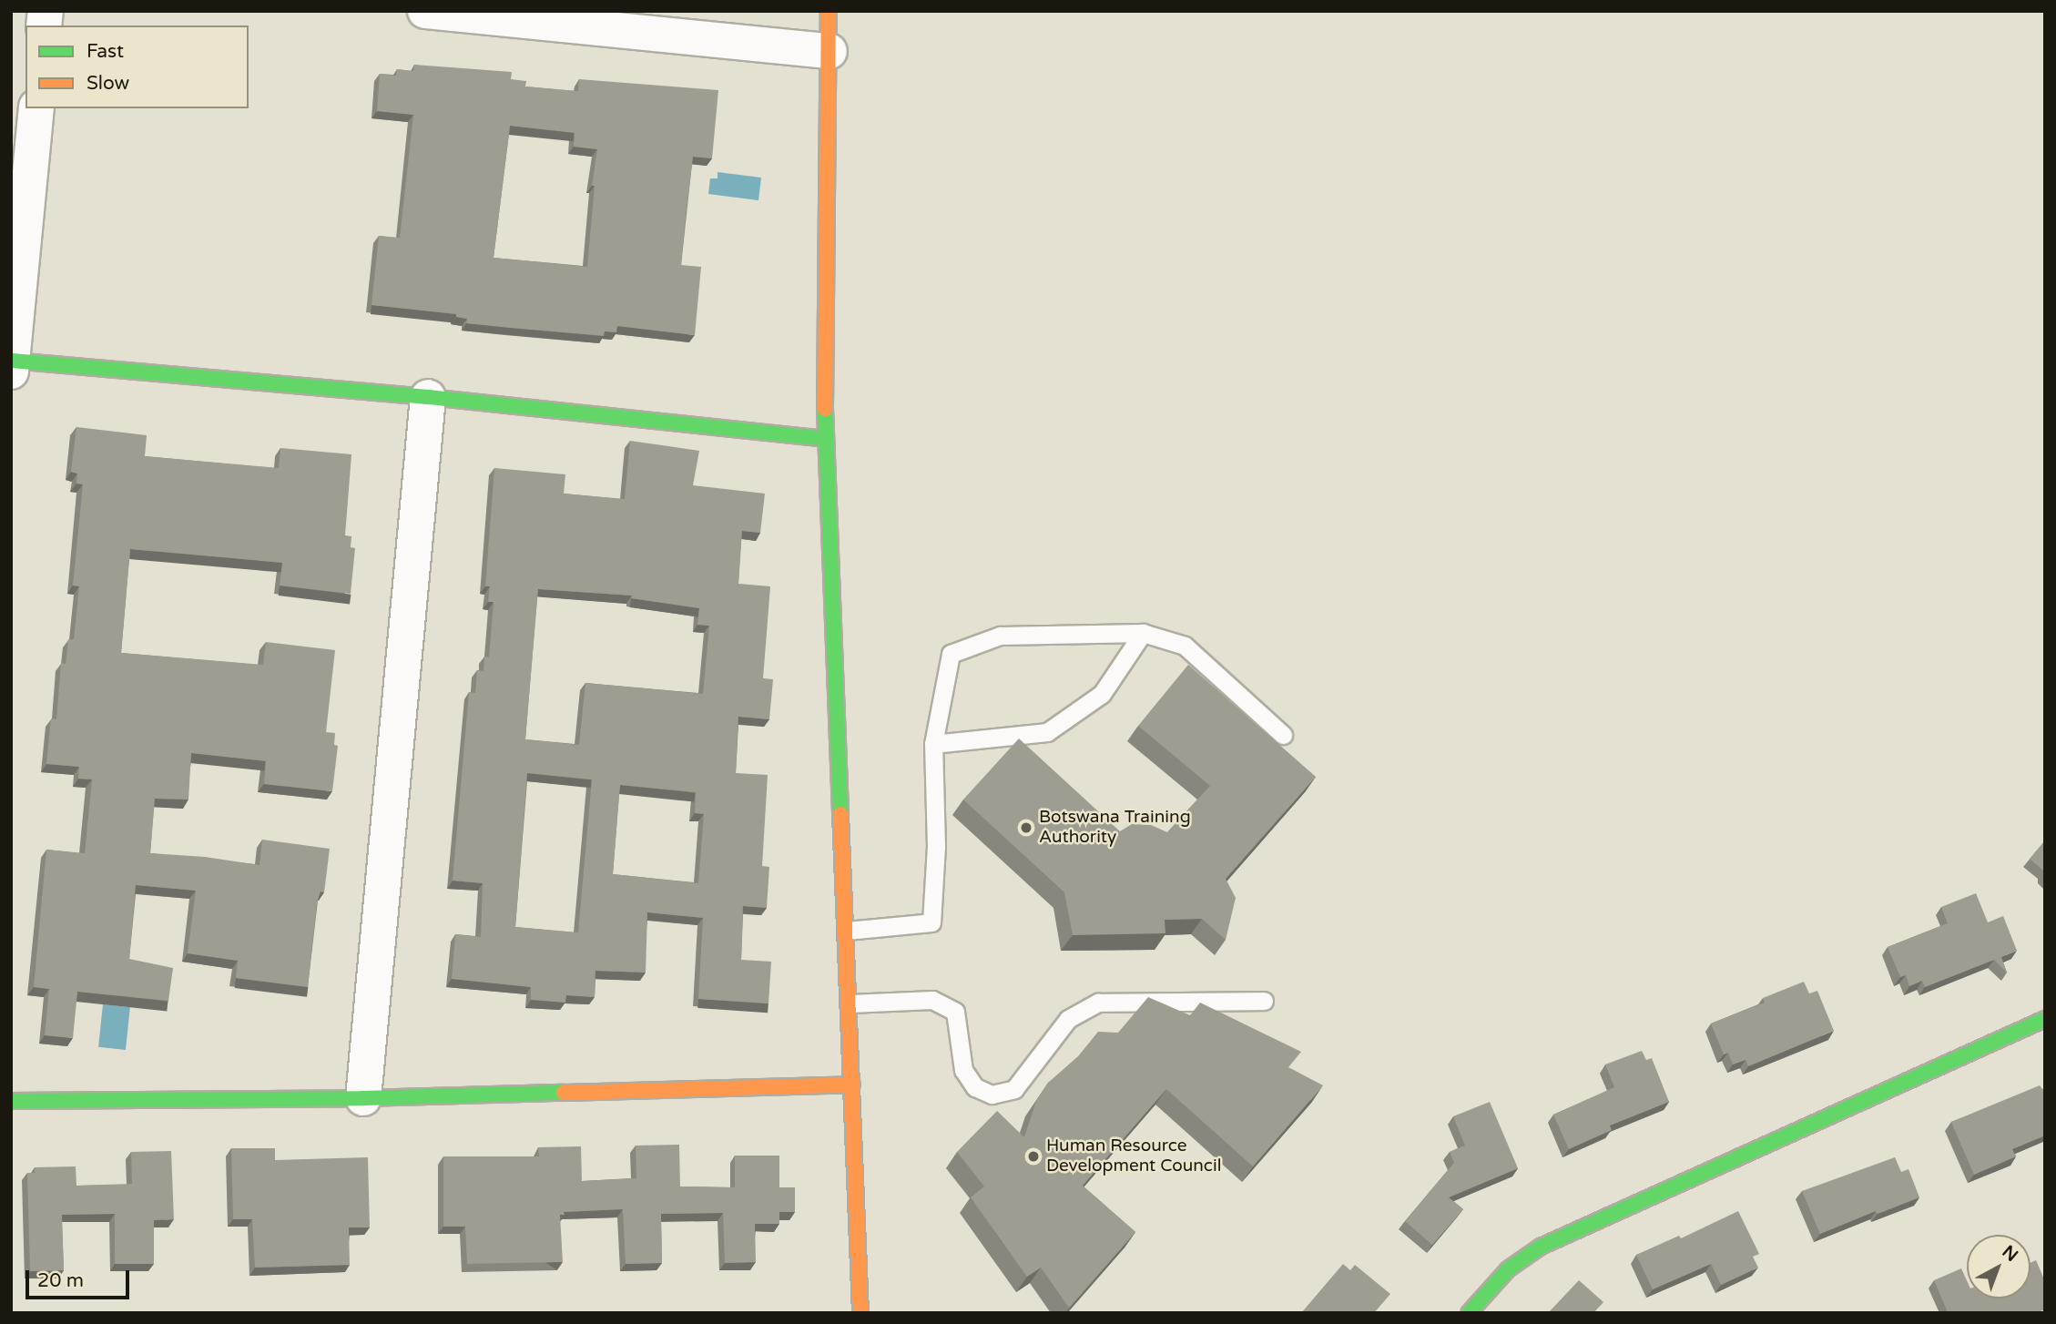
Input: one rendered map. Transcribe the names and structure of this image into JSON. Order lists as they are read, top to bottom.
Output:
{
  "places": ["Botswana Training Authority", "Human Resource Development Council"],
  "legend": ["Fast", "Slow"],
  "scale_bar": "20 m",
  "north": "top right"
}
